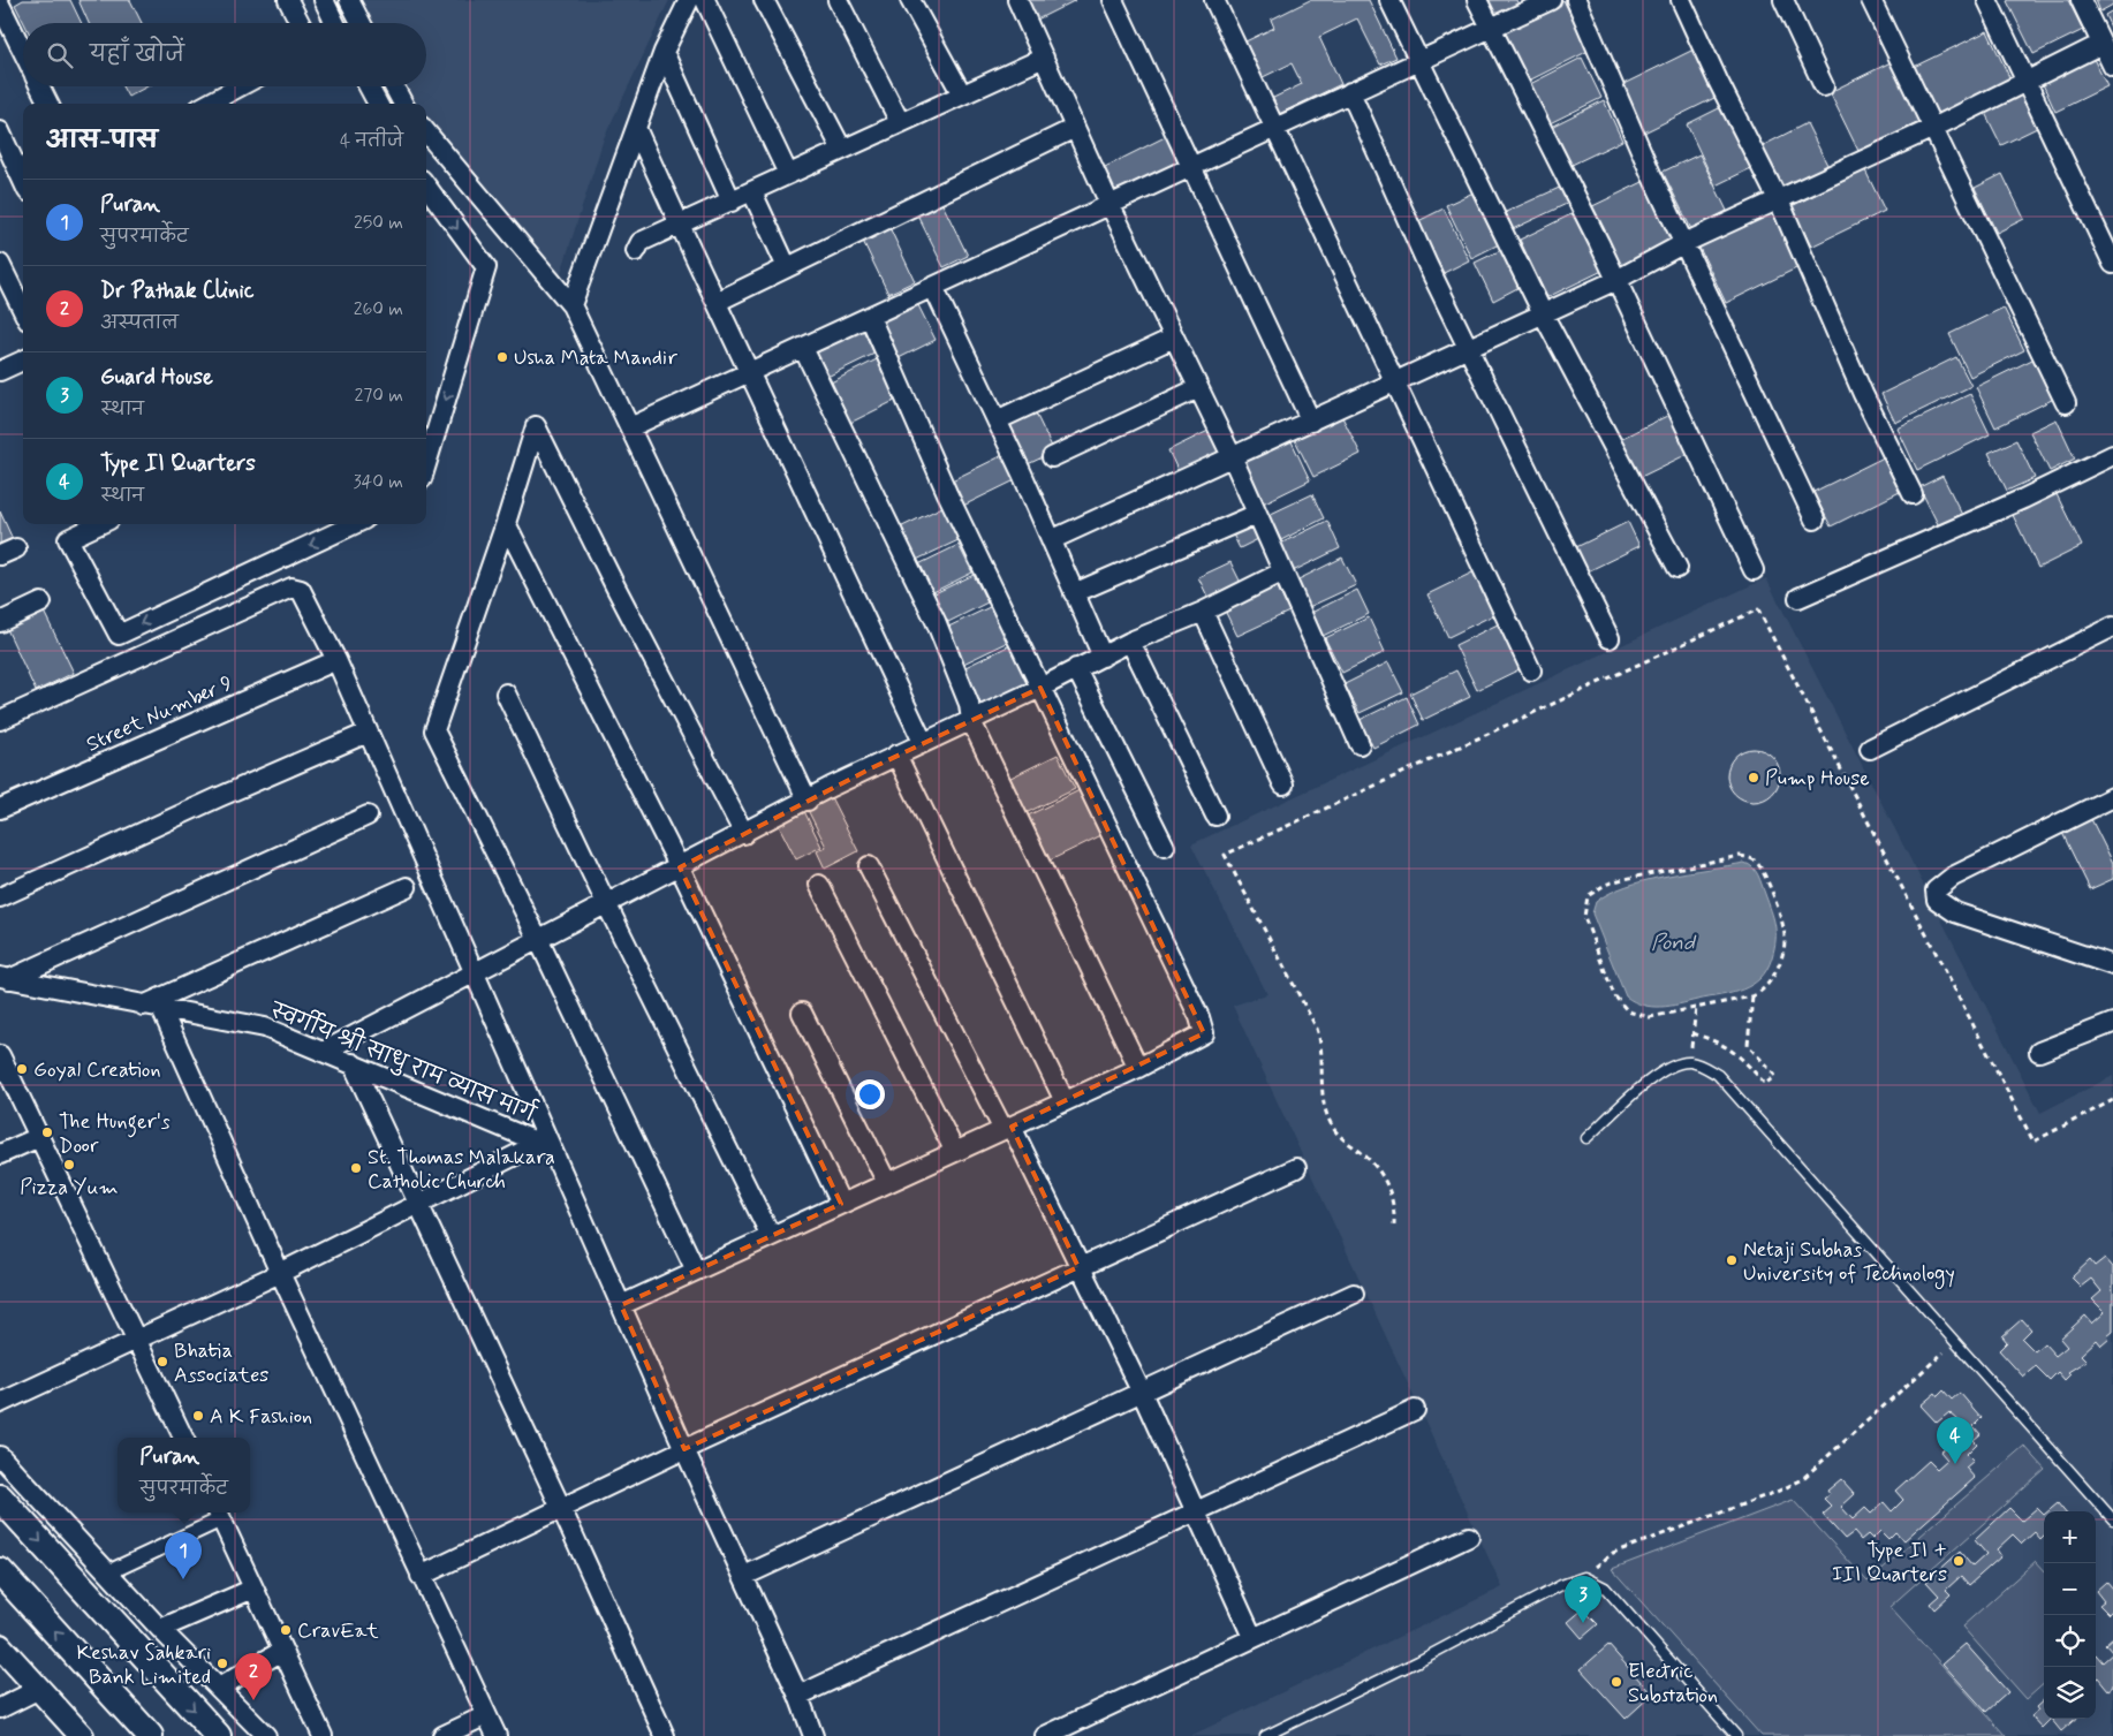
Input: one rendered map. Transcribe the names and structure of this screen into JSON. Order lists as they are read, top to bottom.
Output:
{
  "streets": {
    "street": ["Street Number 9", "स्वर्गीय श्री साधु राम व्यास मार्ग"]
  },
  "water": ["Pond"],
  "places": [
    "Usha Mata Mandir",
    "Pump House",
    "Goyal Creation",
    "The Hunger's Door",
    "Pizza Yum",
    "St. Thomas Malakara Catholic Church",
    "Netaji Subhas University of Technology",
    "Bhatia Associates",
    "A K Fashion",
    "Type II + III Quarters",
    "CravEat",
    "Keshav Sahkari Bank Limited",
    "Electric Substation"
  ],
  "page": {
    "search": "यहाँ खोजें",
    "heading": ["आस-पास", "4 नतीजे"],
    "list": [
      {
        "mark": "1",
        "name": "Puran",
        "note": "सुपरमार्केट",
        "value": "250 m"
      },
      {
        "mark": "2",
        "name": "Dr Pathak Clinic",
        "note": "अस्पताल",
        "value": "260 m"
      },
      {
        "mark": "3",
        "name": "Guard House",
        "note": "स्थान",
        "value": "270 m"
      },
      {
        "mark": "4",
        "name": "Type II Quarters",
        "note": "स्थान",
        "value": "340 m"
      }
    ],
    "pins": [
      "4",
      "1",
      "3",
      "2"
    ],
    "popup": ["Puran", "सुपरमार्केट"],
    "map_buttons": ["+", "−"]
  }
}
